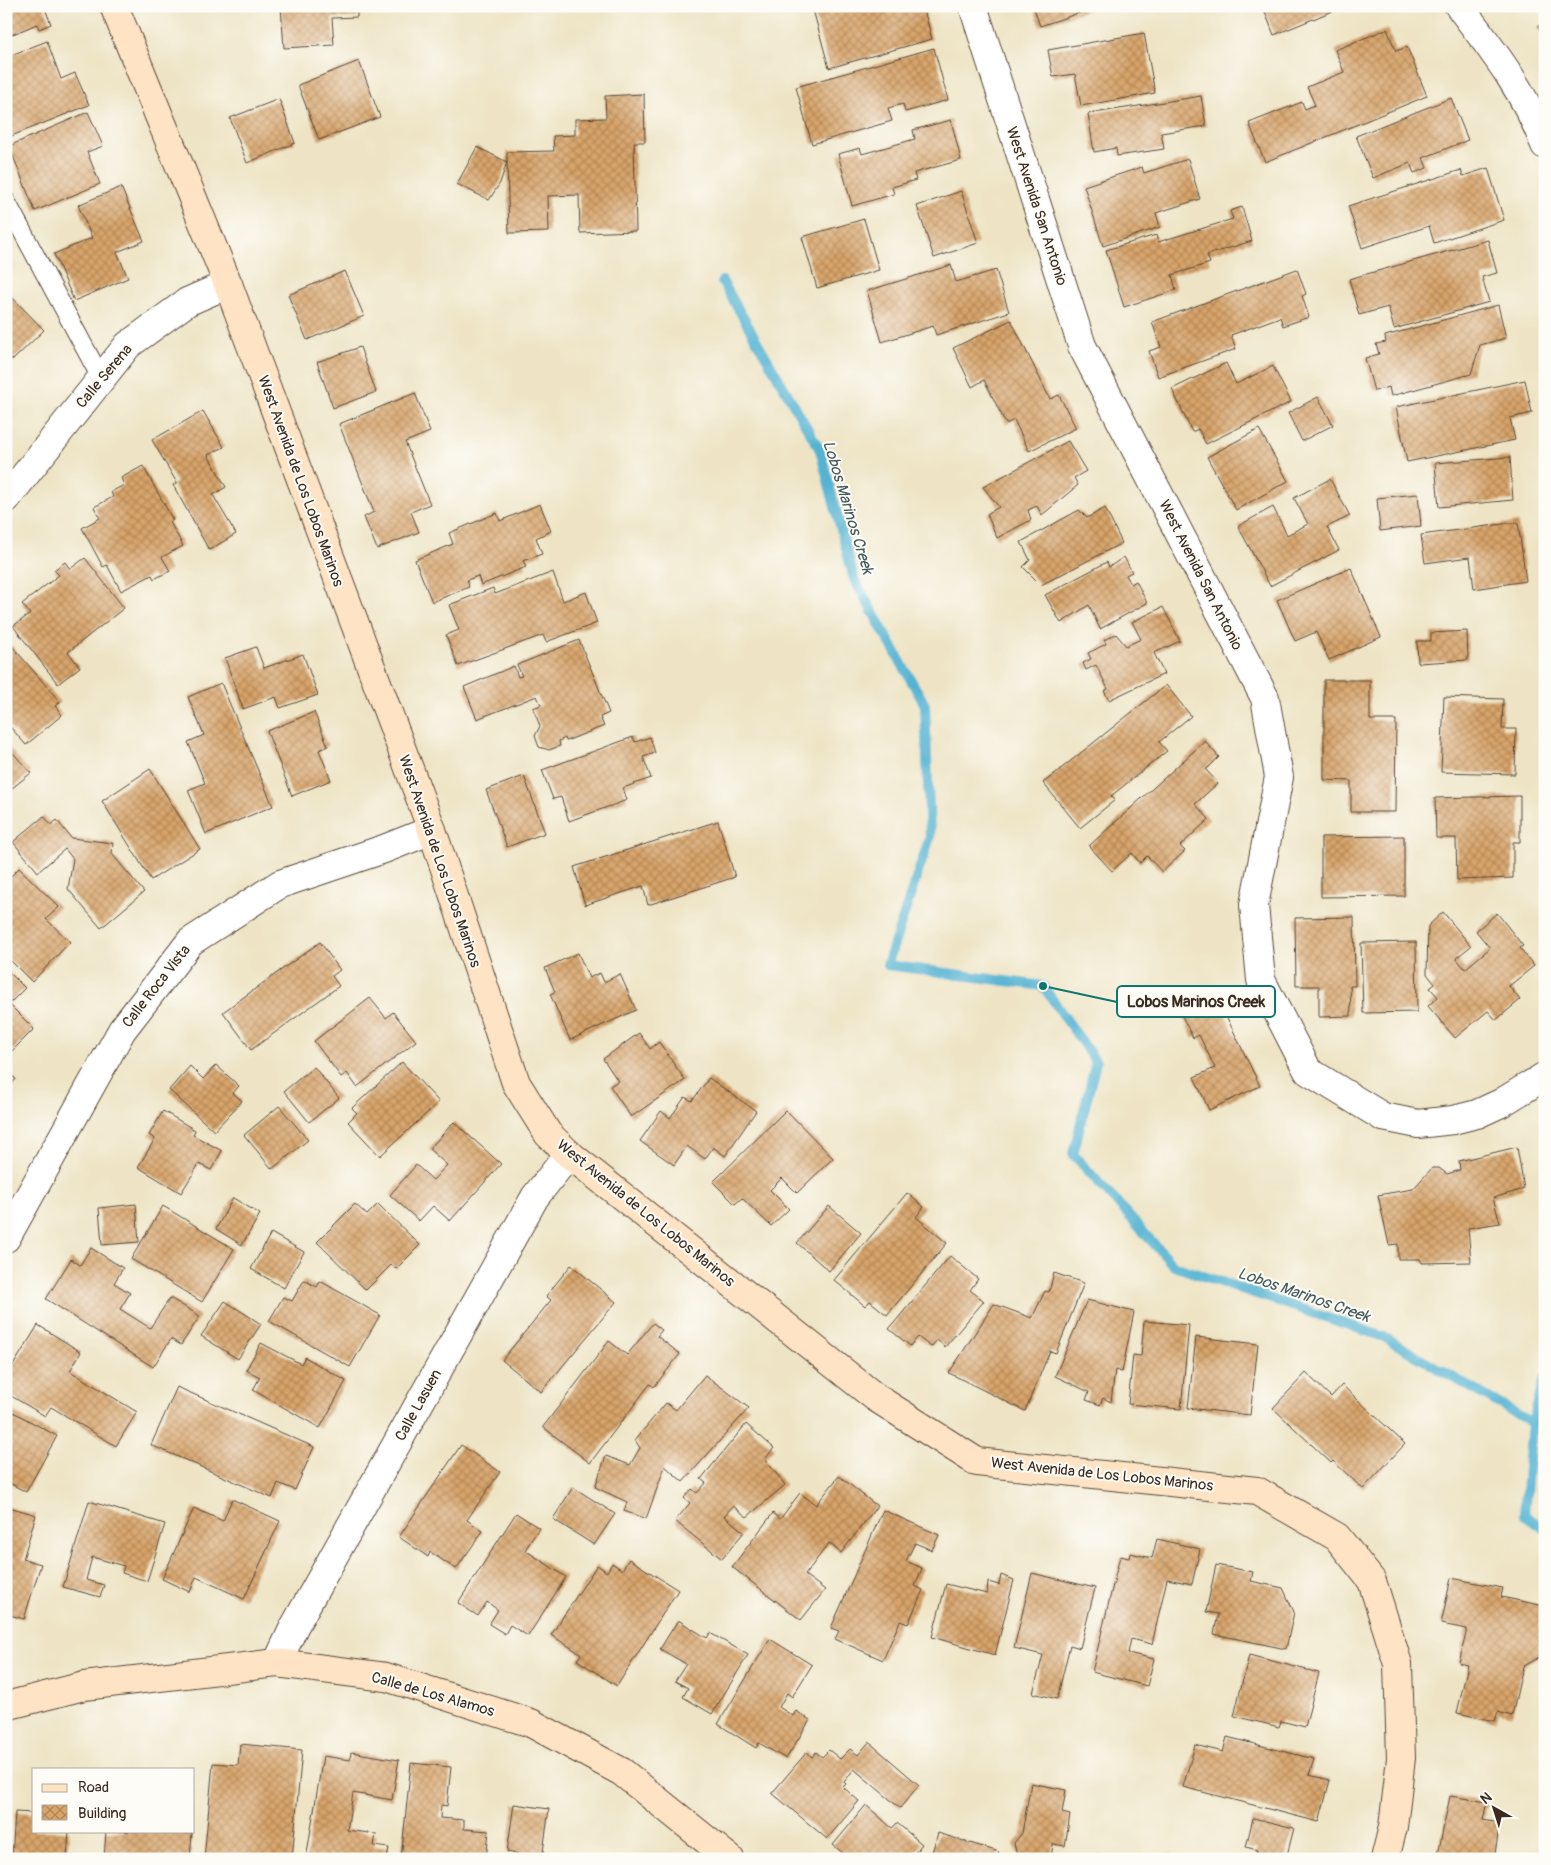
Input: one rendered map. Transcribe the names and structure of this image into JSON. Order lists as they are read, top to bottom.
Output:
{
  "streets": {
    "street": [
      "West Avenida San Antonio",
      "Calle Serena",
      "West Avenida de Los Lobos Marinos",
      "Calle Roca Vista",
      "Calle Lasuen",
      "Calle de Los Alamos"
    ]
  },
  "crossings": [
    ["Calle Serena", "West Avenida de Los Lobos Marinos"],
    ["West Avenida de Los Lobos Marinos", "Calle Roca Vista"],
    ["West Avenida de Los Lobos Marinos", "Calle Lasuen"],
    ["Calle Lasuen", "Calle de Los Alamos"]
  ],
  "water": ["Lobos Marinos Creek"],
  "places": ["Lobos Marinos Creek"],
  "legend": ["Road", "Building"],
  "north": "top left"
}
